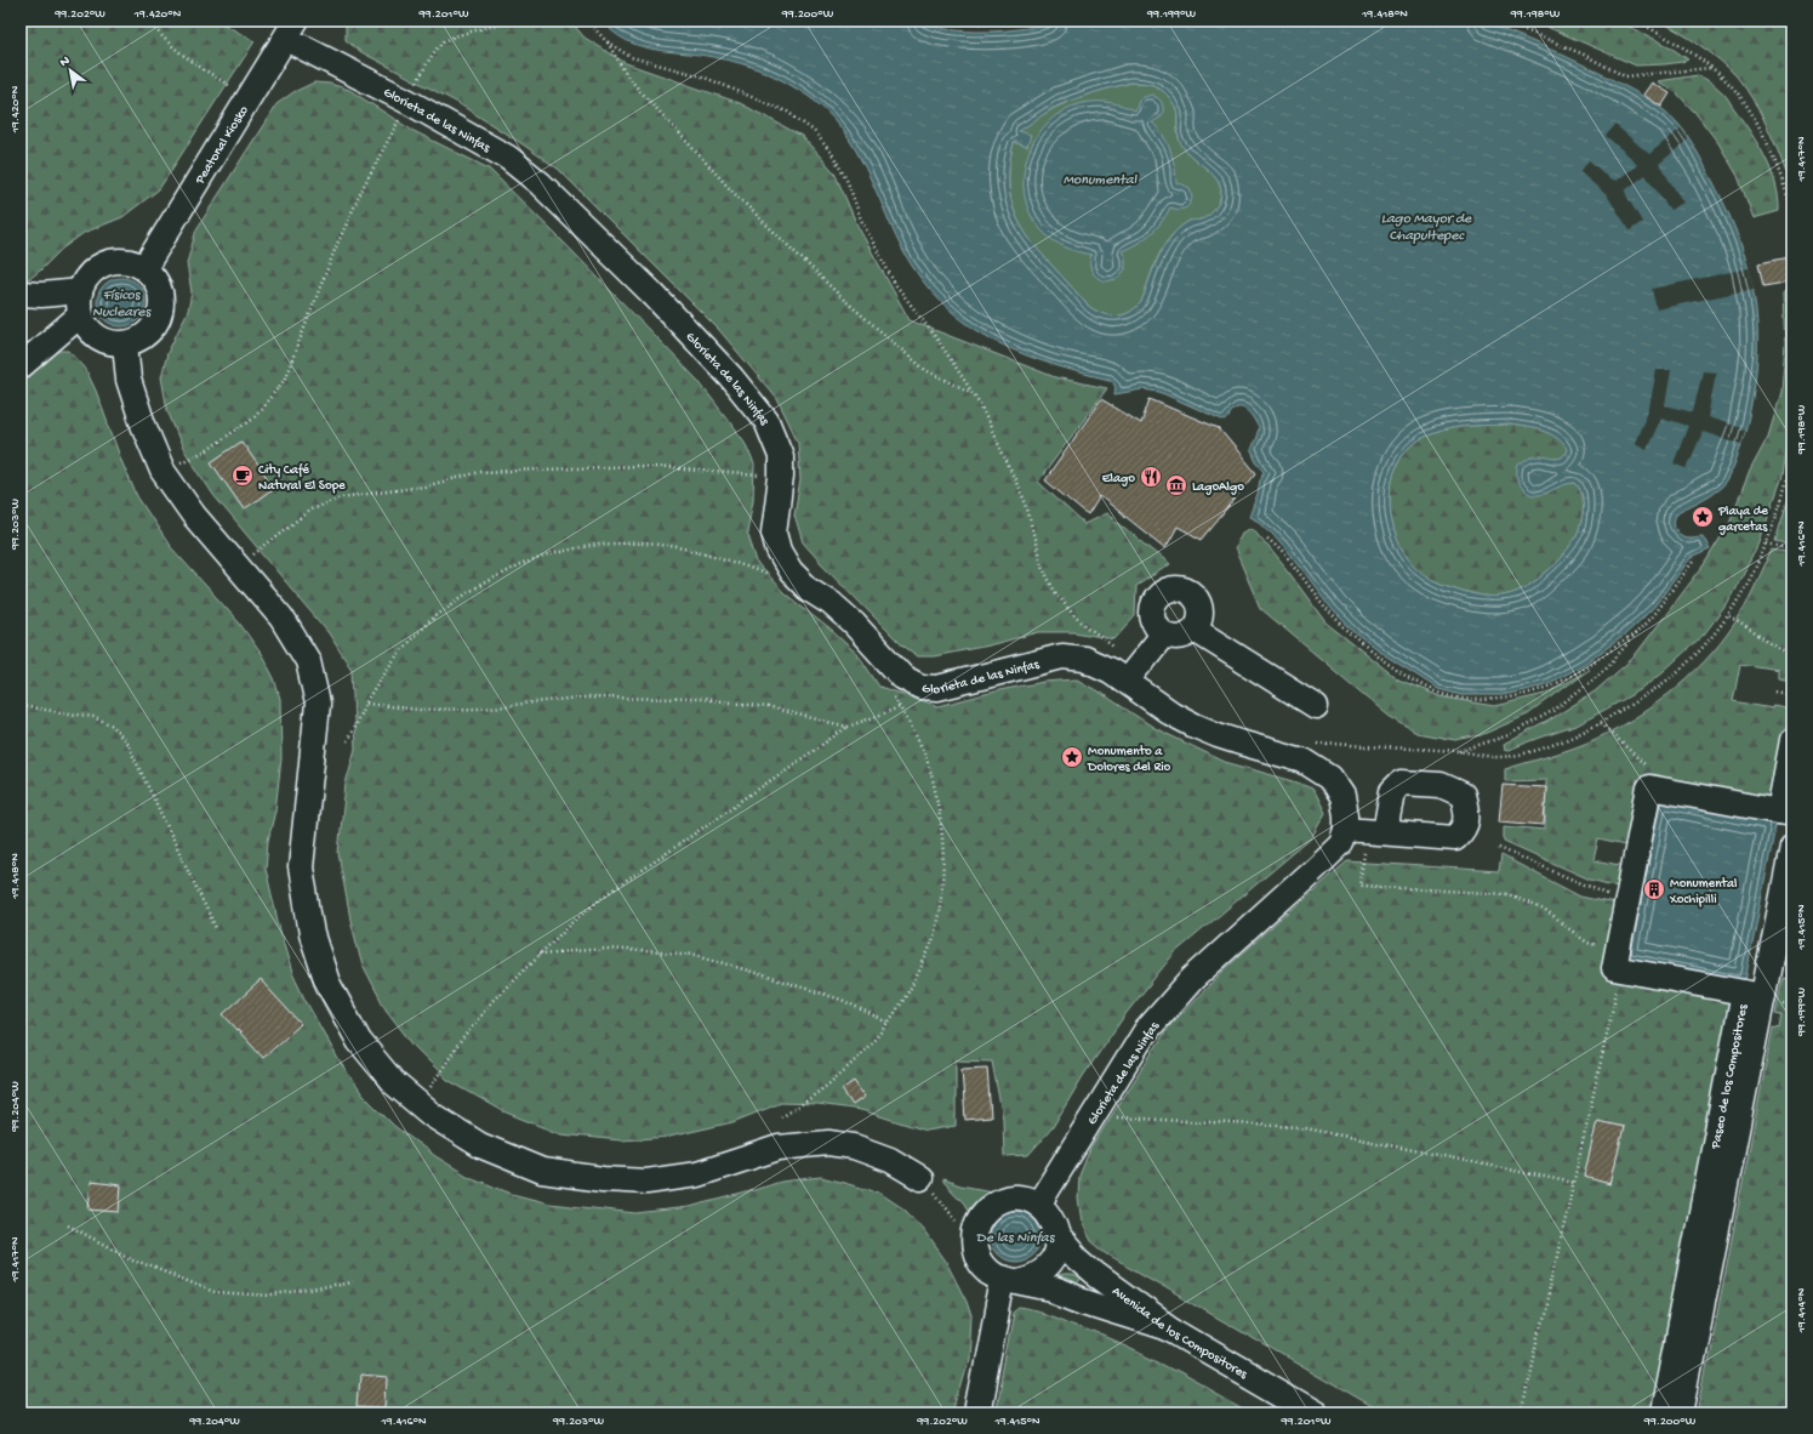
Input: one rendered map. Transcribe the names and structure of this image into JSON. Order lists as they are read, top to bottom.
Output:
{
  "streets": {
    "street": [
      "Glorieta de las Ninfas",
      "Peatonal Kiosko",
      "Paseo de los Compositores",
      "Avenida de los Compositores"
    ]
  },
  "crossings": [
    ["Glorieta de las Ninfas", "Peatonal Kiosko"],
    ["Glorieta de las Ninfas", "Avenida de los Compositores"]
  ],
  "water": [
    "Monumental",
    "Lago Mayor de Chapultepec",
    "Físicos Nucleares",
    "De las Ninfas"
  ],
  "places": {
    "cafe": ["City Café Natural El Sope"],
    "restaurant": ["Elago"],
    "museum": ["LagoAlgo"],
    "place": ["Playa de garcetas", "Monumento a Dolores del Rio"],
    "building": ["Monumental Xochipilli"]
  },
  "north": "top left",
  "coordinates": [
    "99.202°W",
    "19.420°N",
    "99.201°W",
    "99.200°W",
    "99.199°W",
    "19.418°N",
    "99.198°W",
    "19.417°N",
    "99.203°W",
    "19.416°N",
    "19.415°N",
    "99.204°W",
    "19.414°N"
  ]
}
